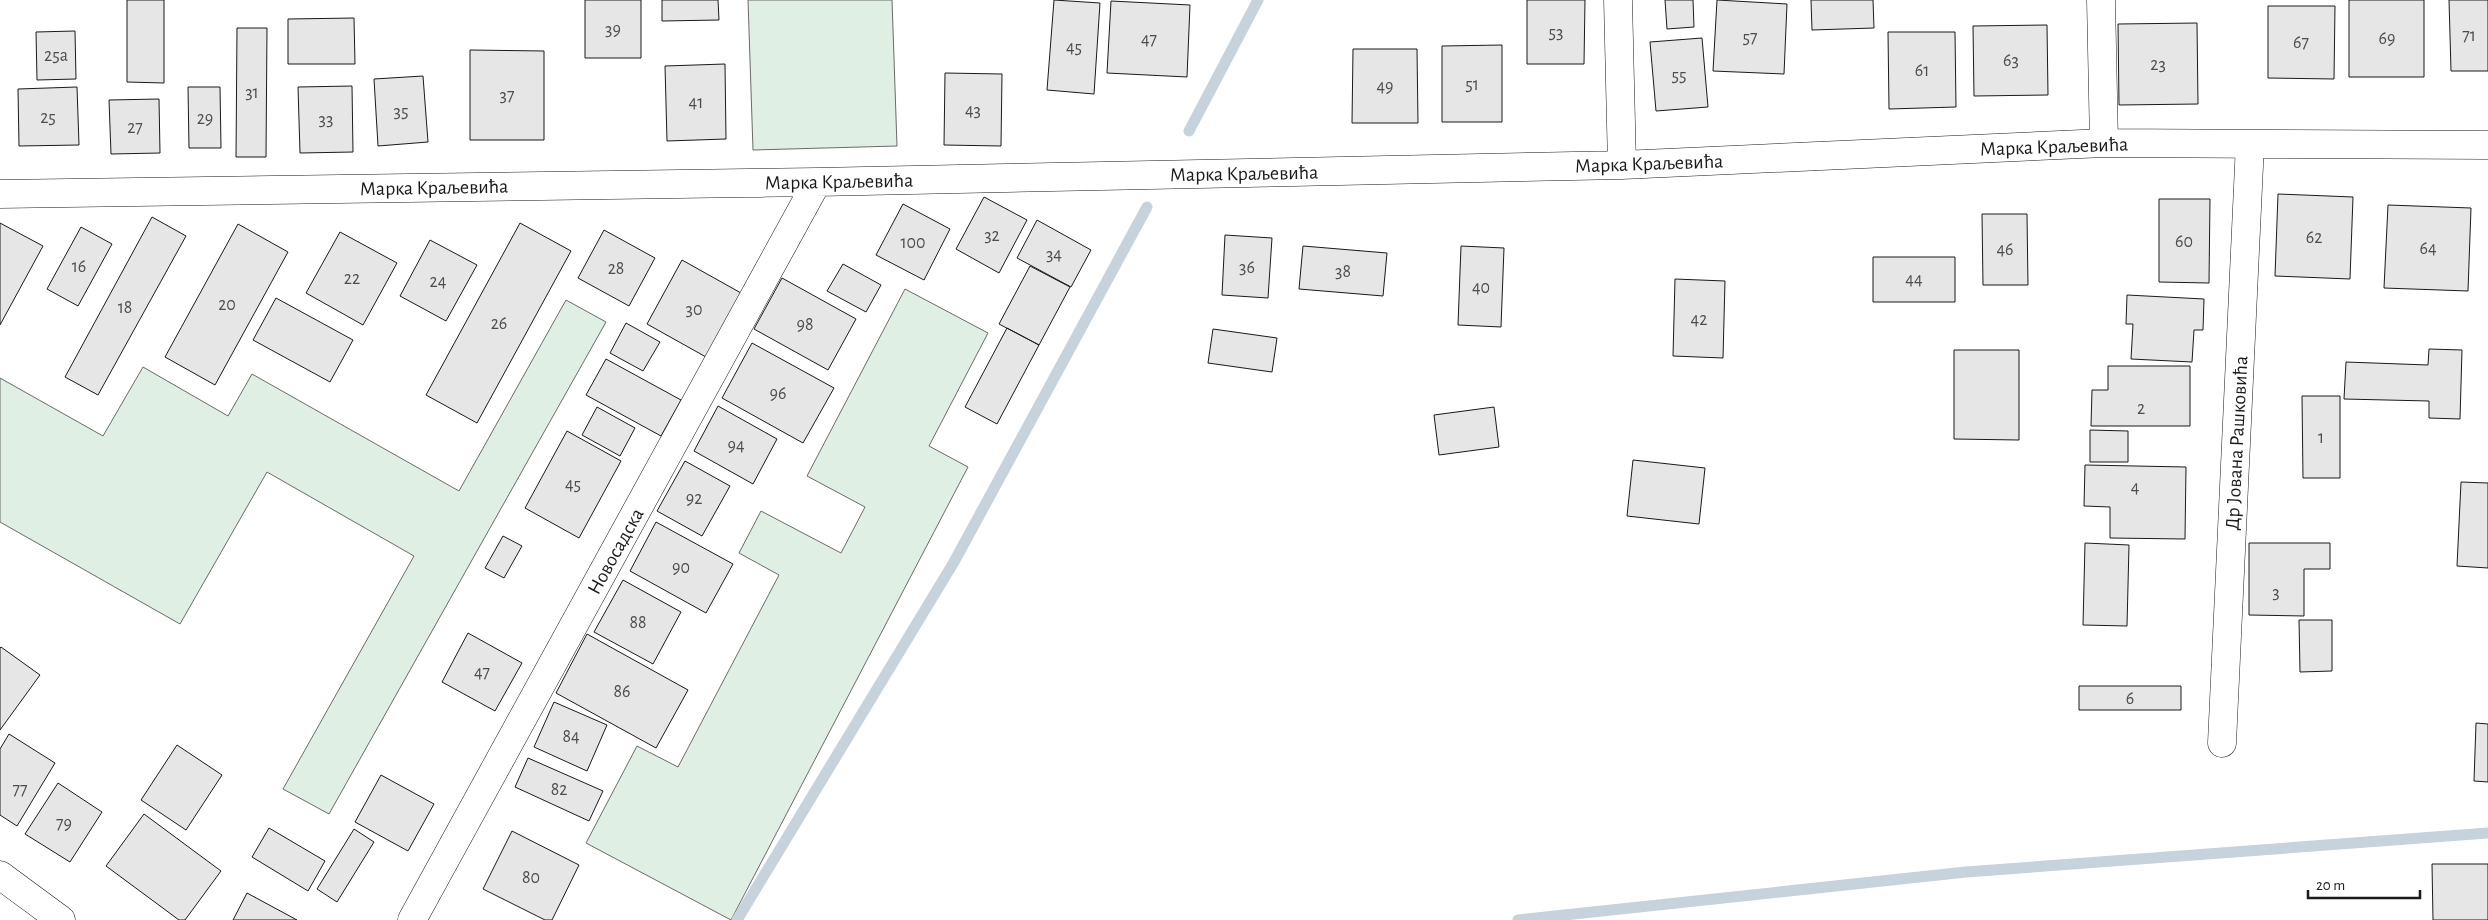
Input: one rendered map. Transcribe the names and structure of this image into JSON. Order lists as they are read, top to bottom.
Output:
{
  "streets": {
    "street": ["Марка Краљевића", "Др Јована Рашковића", "Новосадска"]
  },
  "crossings": [
    ["Марка Краљевића", "Др Јована Рашковића"],
    ["Марка Краљевића", "Новосадска"]
  ],
  "house_numbers": [
    "39",
    "53",
    "71",
    "57",
    "69",
    "47",
    "67",
    "45",
    "25a",
    "63",
    "23",
    "61",
    "55",
    "51",
    "49",
    "31",
    "37",
    "41",
    "43",
    "35",
    "25",
    "29",
    "33",
    "27",
    "32",
    "62",
    "60",
    "100",
    "64",
    "46",
    "34",
    "16",
    "36",
    "28",
    "38",
    "22",
    "44",
    "24",
    "40",
    "20",
    "18",
    "30",
    "42",
    "26",
    "98",
    "96",
    "2",
    "1",
    "94",
    "45",
    "4",
    "92",
    "90",
    "3",
    "88",
    "47",
    "86",
    "6",
    "84",
    "77",
    "82",
    "79",
    "80"
  ],
  "scale_bar": "20 m"
}
